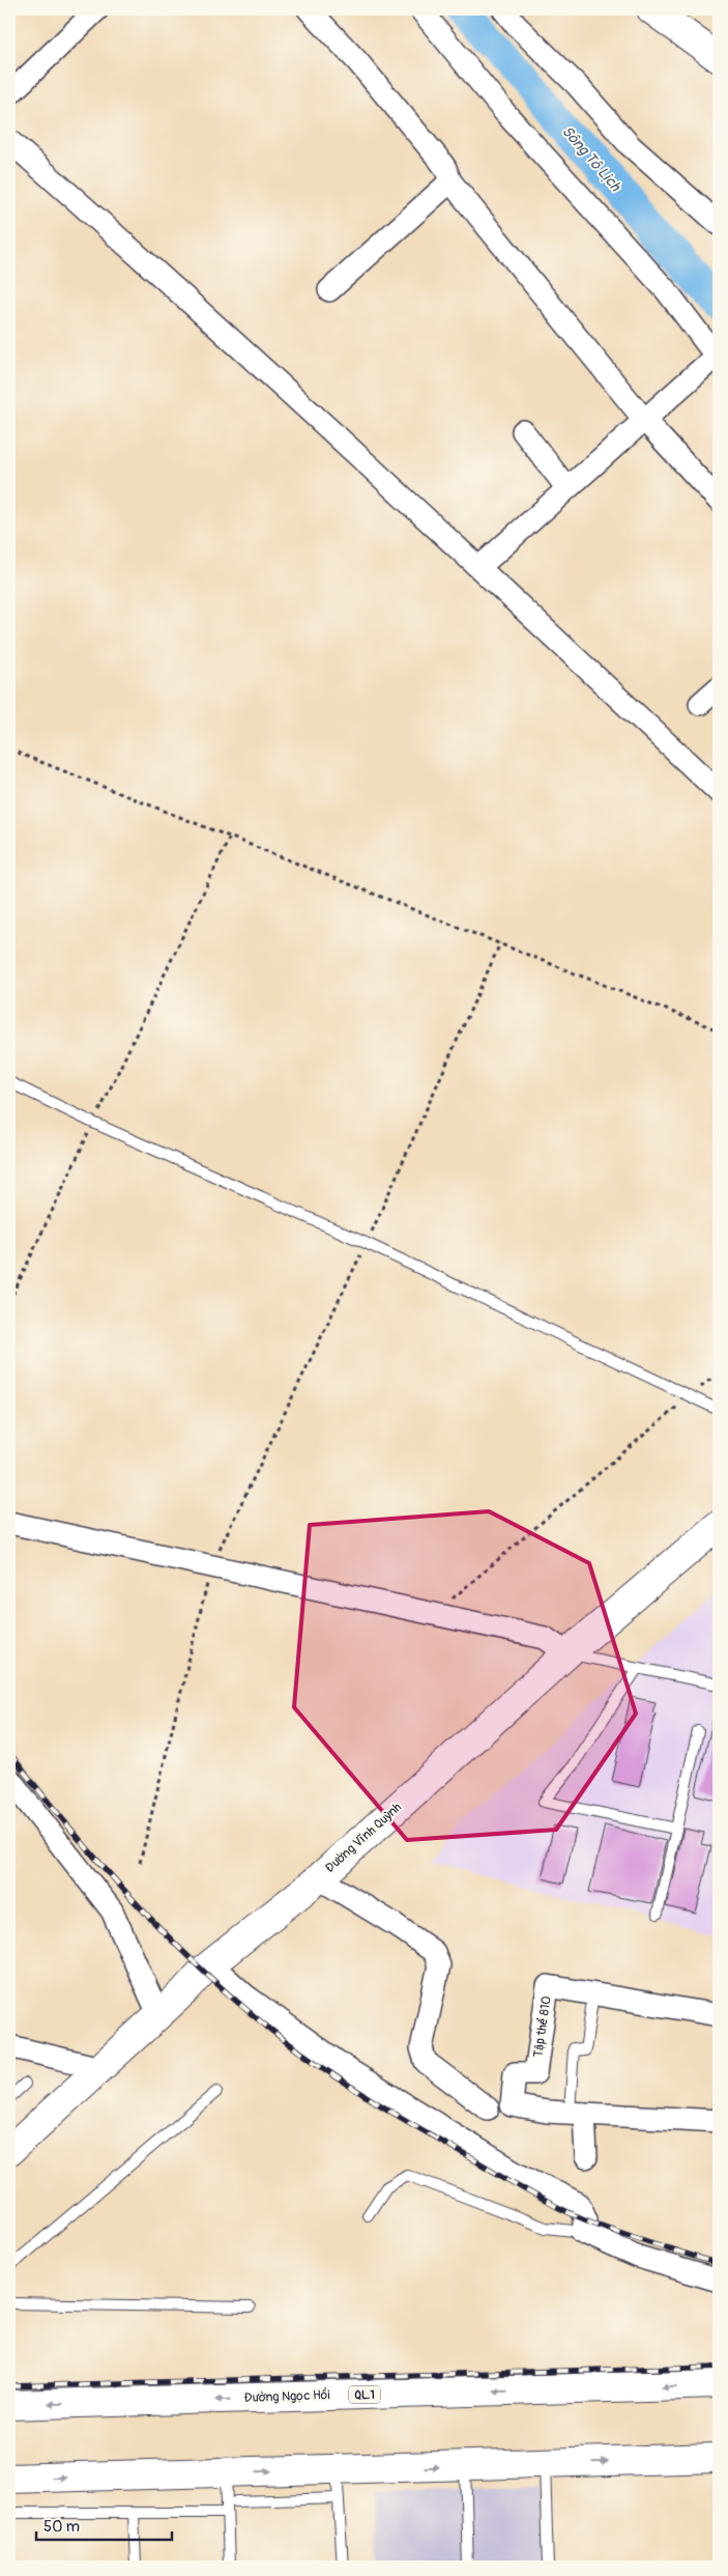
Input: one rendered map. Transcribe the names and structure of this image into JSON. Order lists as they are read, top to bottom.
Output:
{
  "streets": {
    "main road": ["Đường Vĩnh Quỳnh", "QL.1", "Đường Ngọc Hồi"],
    "street": ["Tập thể 810"]
  },
  "water": ["Sông Tô Lịch"],
  "scale_bar": "50 m"
}
